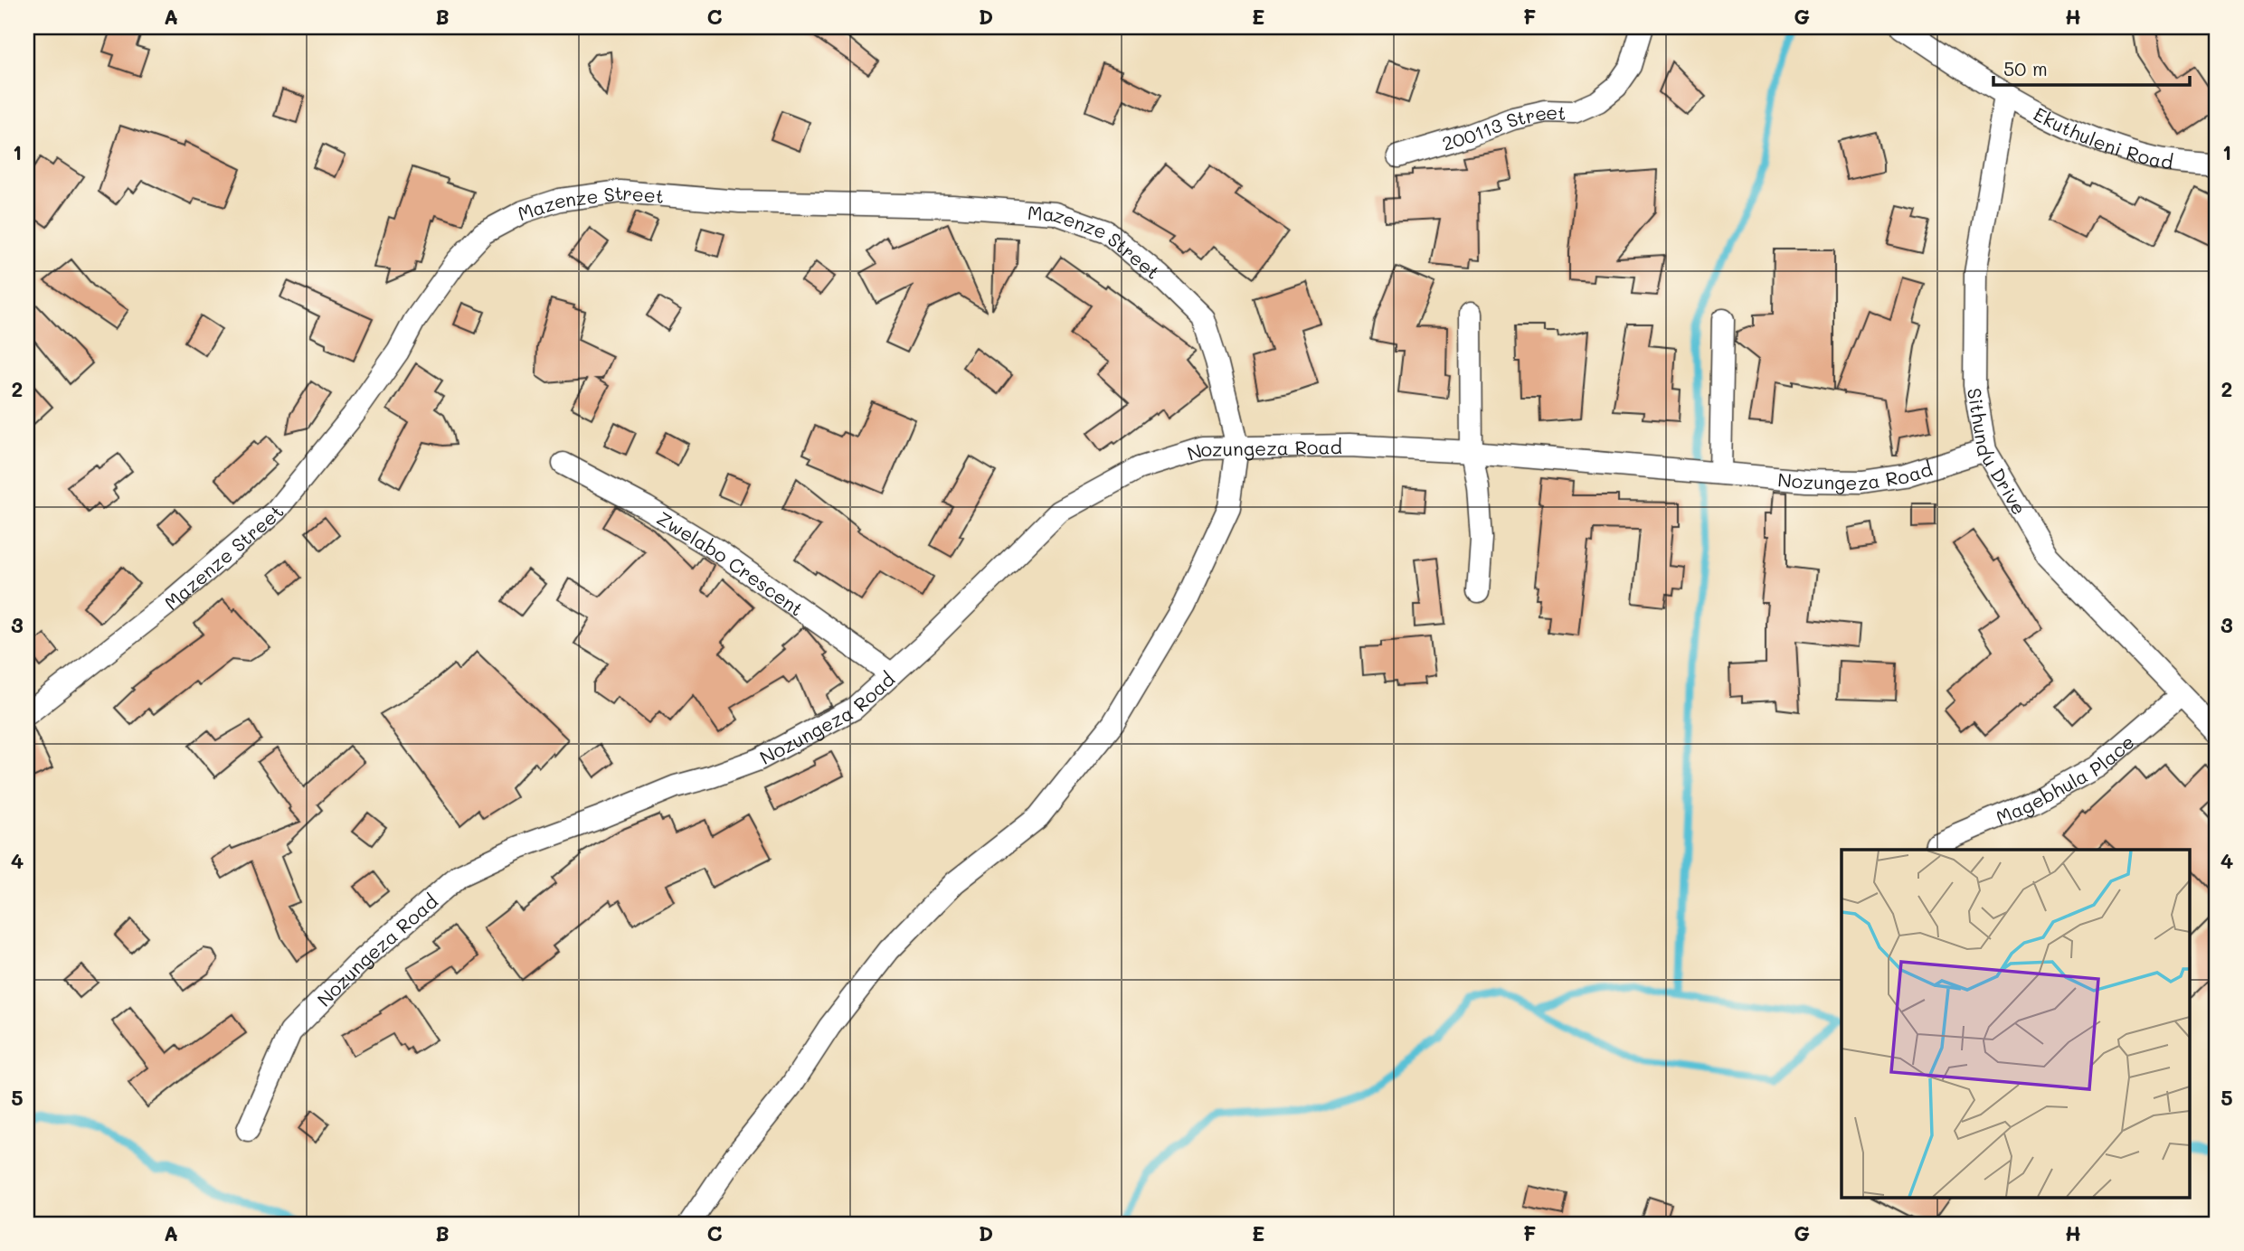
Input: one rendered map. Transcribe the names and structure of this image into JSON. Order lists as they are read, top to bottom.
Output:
{
  "streets": {
    "street": [
      "200113 Street",
      "Ekuthuleni Road",
      "Mazenze Street",
      "Sithundu Drive",
      "Nozungeza Road",
      "Zwelabo Crescent",
      "Magebhula Place"
    ]
  },
  "crossings": [
    ["Ekuthuleni Road", "Sithundu Drive"],
    ["Mazenze Street", "Nozungeza Road"],
    ["Sithundu Drive", "Nozungeza Road"],
    ["Sithundu Drive", "Magebhula Place"],
    ["Nozungeza Road", "Zwelabo Crescent"]
  ],
  "scale_bar": "50 m",
  "grid": {
    "columns": [
      "A",
      "B",
      "C",
      "D",
      "E",
      "F",
      "G",
      "H"
    ],
    "rows": [
      "1",
      "2",
      "3",
      "4",
      "5"
    ]
  }
}
